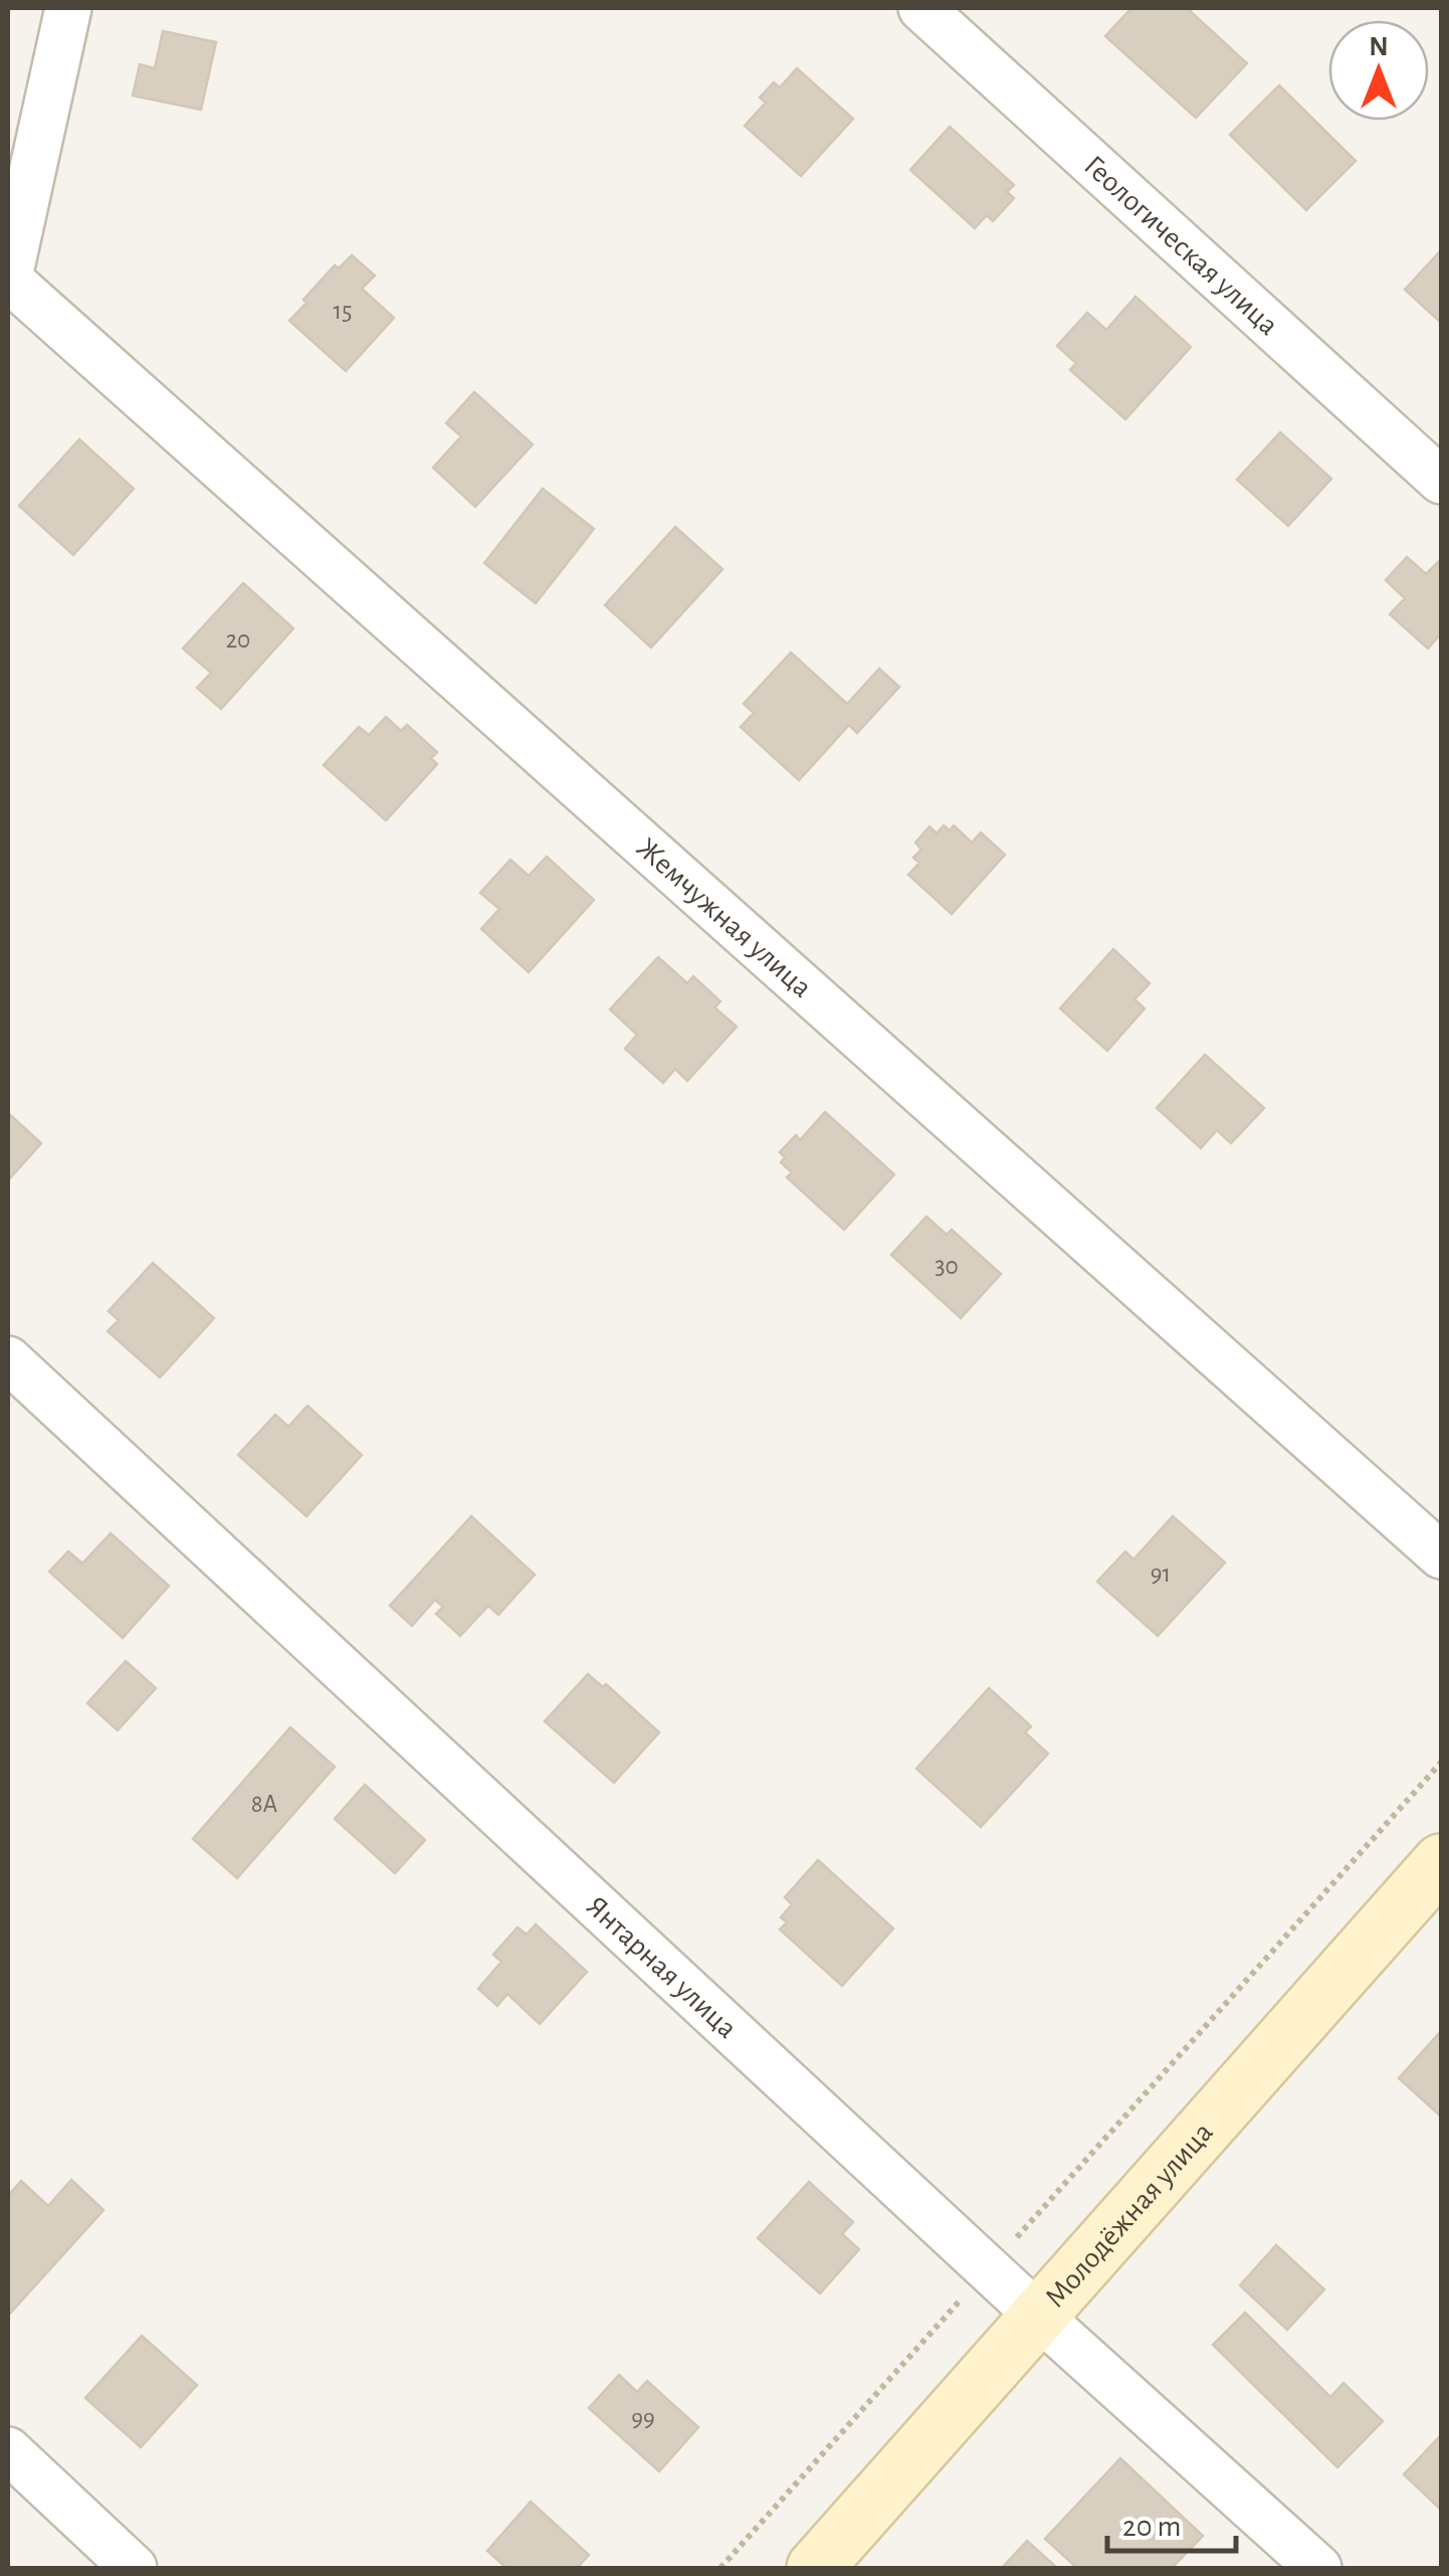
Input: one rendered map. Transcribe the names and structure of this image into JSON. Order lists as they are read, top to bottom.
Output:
{
  "streets": {
    "street": [
      "Геологическая улица",
      "Жемчужная улица",
      "Янтарная улица",
      "Молодёжная улица"
    ]
  },
  "crossings": [
    ["Янтарная улица", "Молодёжная улица"]
  ],
  "house_numbers": [
    "15",
    "20",
    "30",
    "91",
    "8А",
    "99"
  ],
  "scale_bar": "20 m",
  "north": "top"
}
